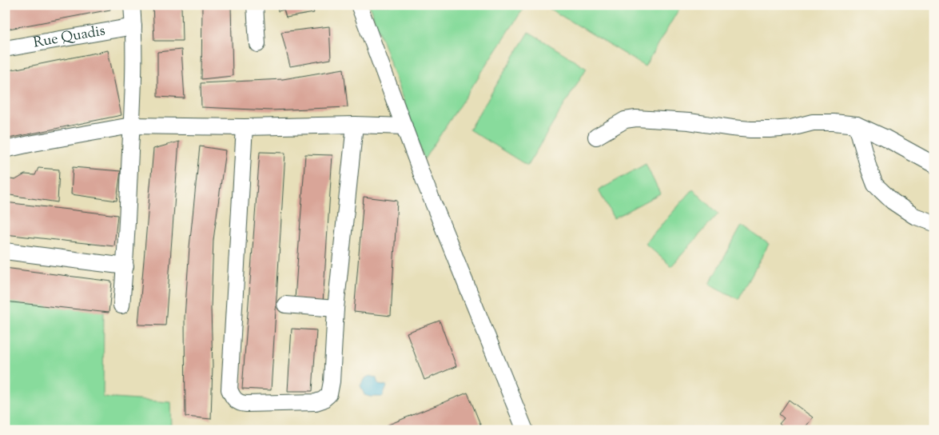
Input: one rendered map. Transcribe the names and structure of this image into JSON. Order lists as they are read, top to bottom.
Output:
{
  "streets": {
    "street": ["Rue Quadis"]
  }
}
